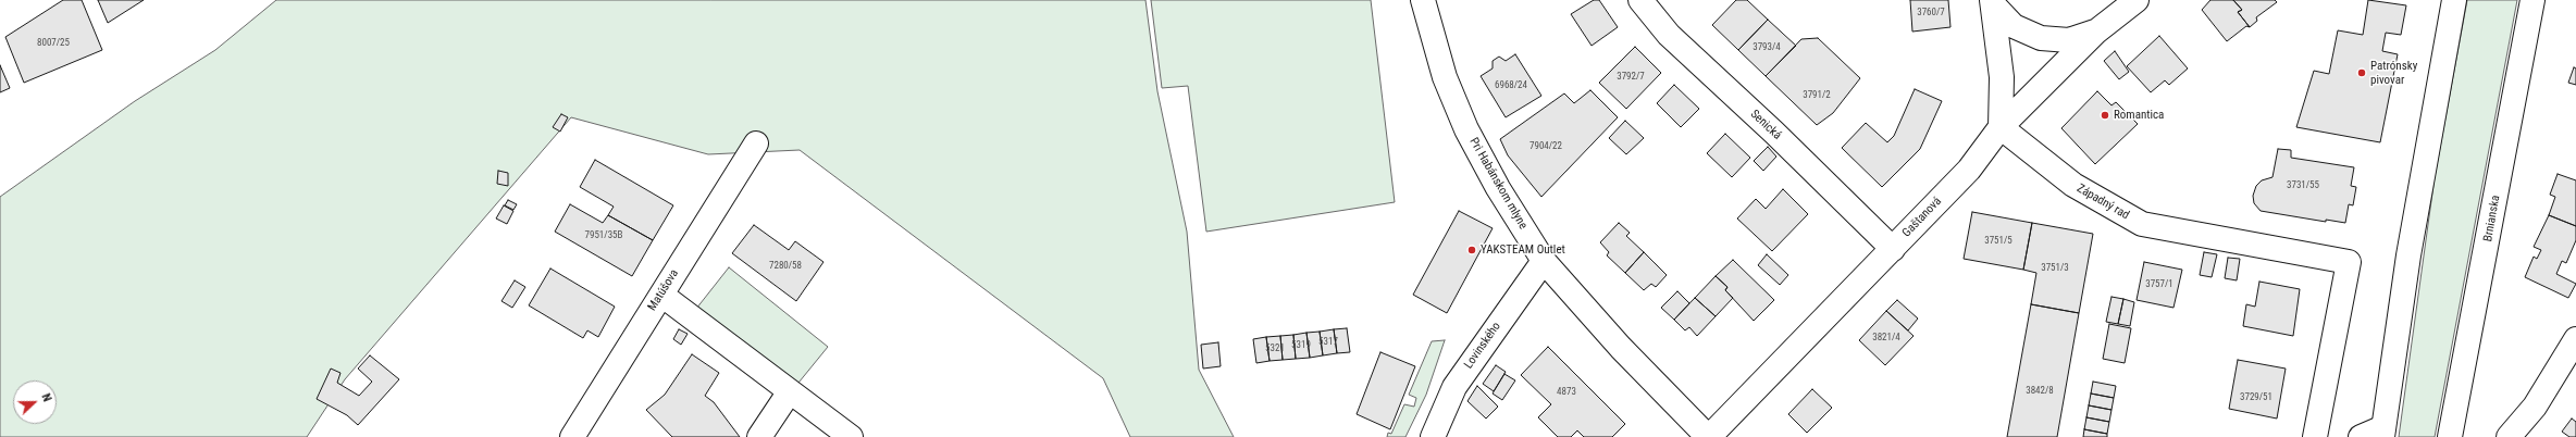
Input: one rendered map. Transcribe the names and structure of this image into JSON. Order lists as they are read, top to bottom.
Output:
{
  "streets": {
    "street": [
      "Senická",
      "Pri Habánskom mlyne",
      "Západný rad",
      "Gaštanová",
      "Brnianska",
      "Matúšova",
      "Lovinského"
    ]
  },
  "crossings": [
    ["Senická", "Gaštanová"],
    ["Pri Habánskom mlyne", "Gaštanová"],
    ["Pri Habánskom mlyne", "Lovinského"],
    ["Západný rad", "Gaštanová"]
  ],
  "places": ["Patrónsky pivovar", "Romantica", "YAKSTEAM Outlet"],
  "house_numbers": [
    "3760/7",
    "8007/25",
    "3793/4",
    "3792/7",
    "6968/24",
    "3791/2",
    "7904/22",
    "3731/55",
    "7951/35B",
    "3751/5",
    "7280/58",
    "3751/3",
    "3757/1",
    "3821/4",
    "5317",
    "5319",
    "5321",
    "3842/8",
    "4873",
    "3729/51"
  ],
  "north": "right"
}
